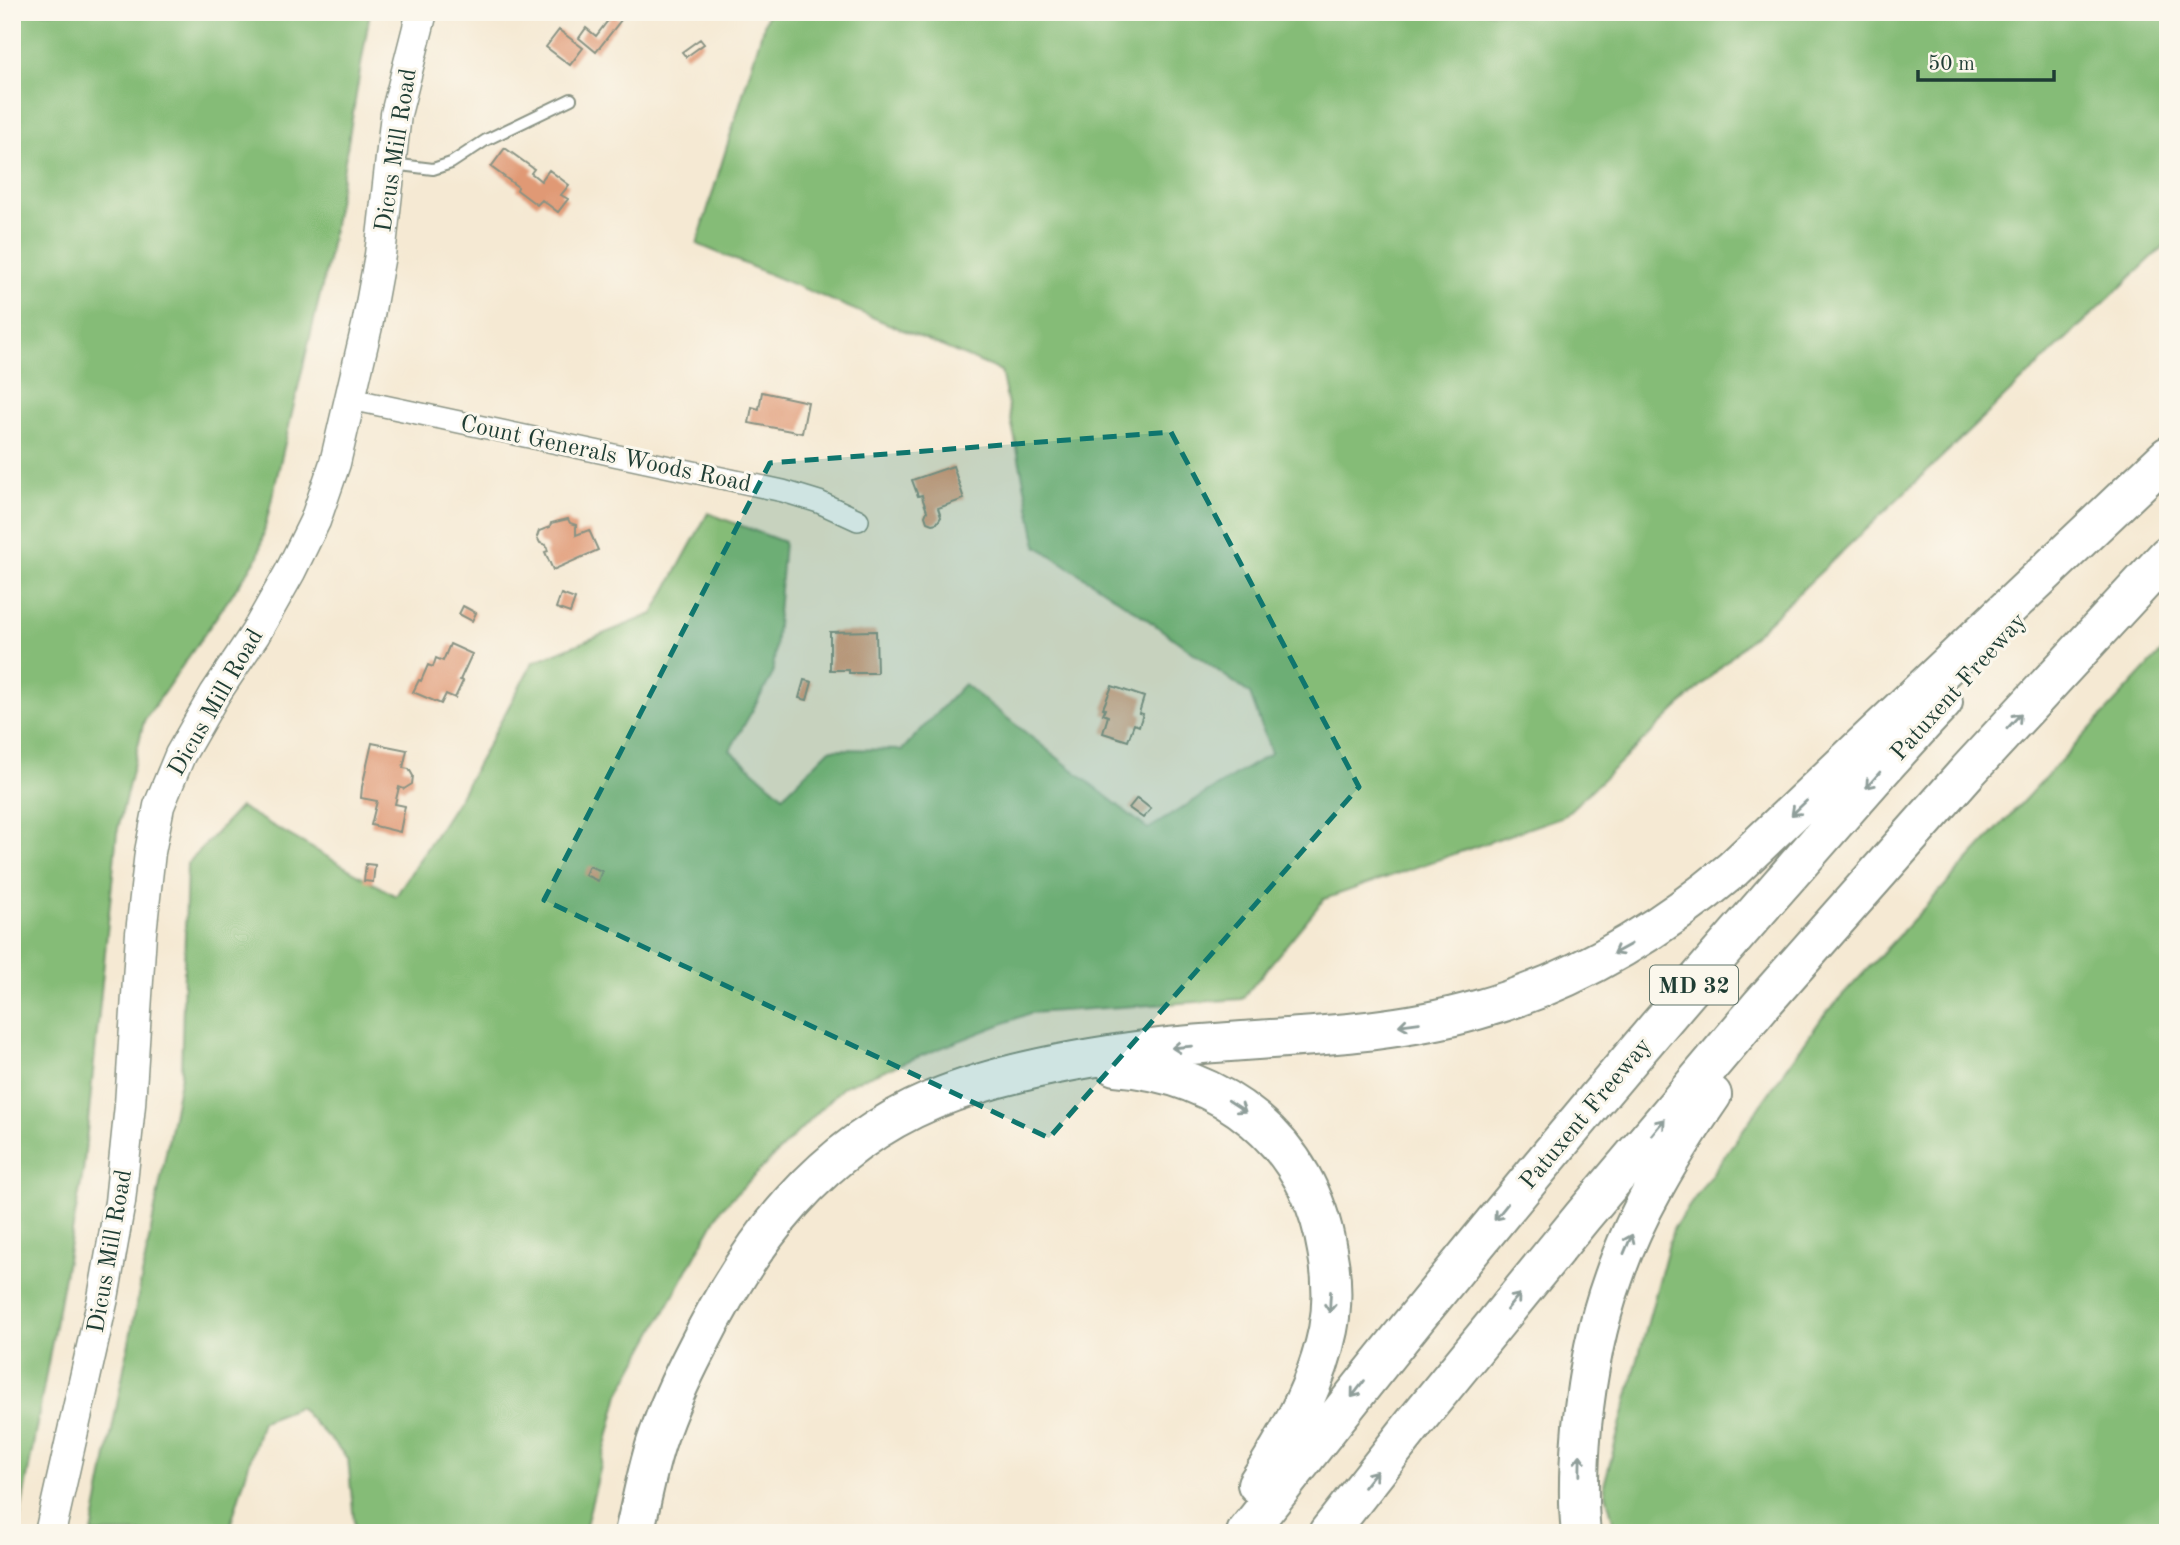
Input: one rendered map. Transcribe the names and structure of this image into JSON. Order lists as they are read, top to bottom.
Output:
{
  "streets": {
    "highway": ["Patuxent Freeway", "MD 32"],
    "street": ["Dicus Mill Road", "Count Generals Woods Road"]
  },
  "crossings": [
    ["Dicus Mill Road", "Count Generals Woods Road"]
  ],
  "scale_bar": "50 m"
}
